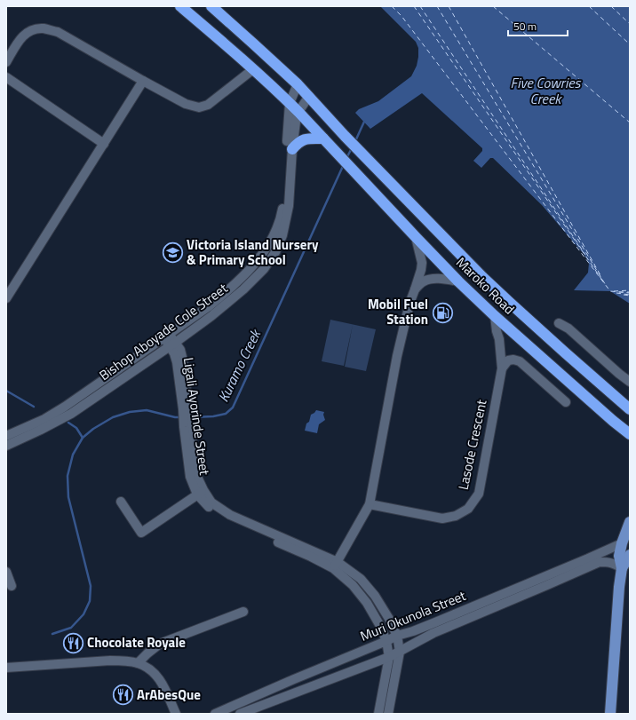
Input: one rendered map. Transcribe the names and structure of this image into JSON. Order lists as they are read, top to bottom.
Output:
{
  "streets": {
    "highway": ["Maroko Road"],
    "street": [
      "Bishop Aboyade Cole Street",
      "Ligali Ayorinde Street",
      "Lasode Crescent",
      "Muri Okunola Street"
    ]
  },
  "crossings": [
    ["Maroko Road", "Bishop Aboyade Cole Street"],
    ["Maroko Road", "Lasode Crescent"],
    ["Bishop Aboyade Cole Street", "Ligali Ayorinde Street"],
    ["Ligali Ayorinde Street", "Muri Okunola Street"]
  ],
  "water": ["Five Cowries Creek", "Kuramo Creek"],
  "places": {
    "school or university": ["Victoria Island Nursery & Primary School"],
    "fuel station": ["Mobil Fuel Station"],
    "restaurant": ["Chocolate Royale", "ArAbesQue"]
  },
  "scale_bar": "50 m"
}
